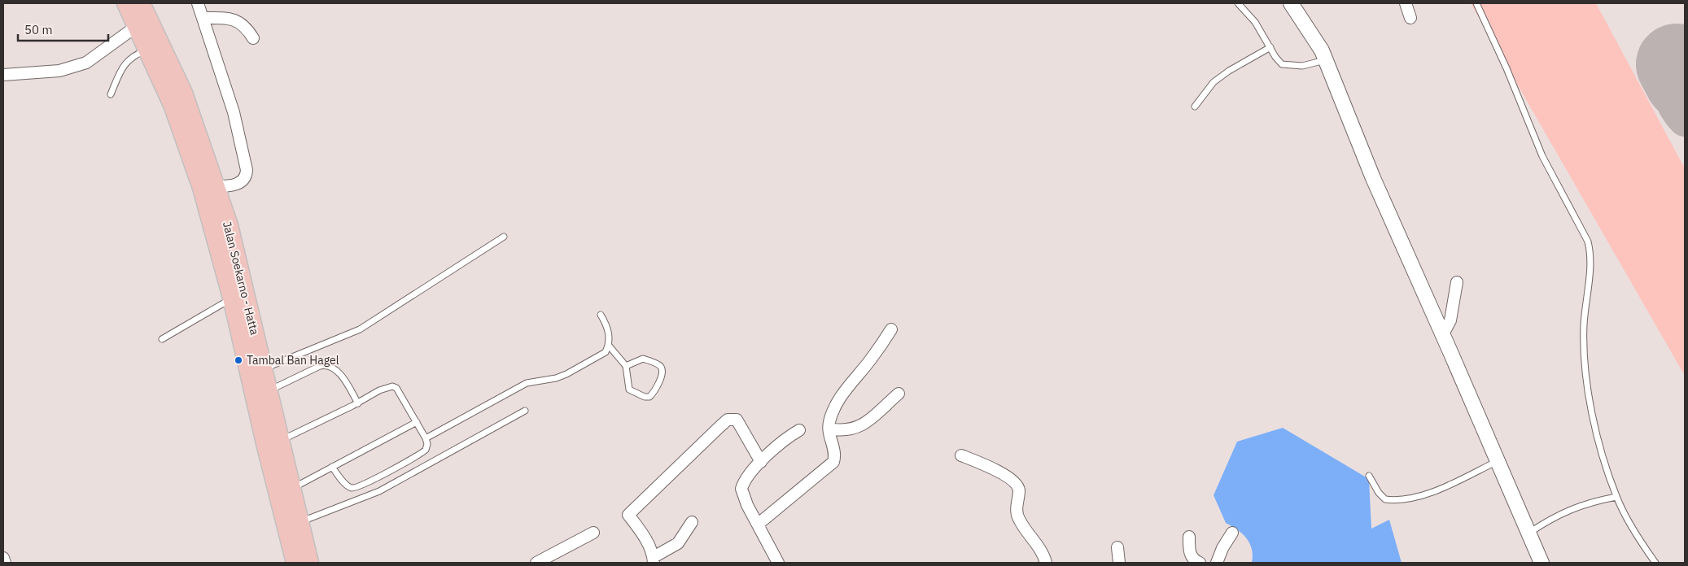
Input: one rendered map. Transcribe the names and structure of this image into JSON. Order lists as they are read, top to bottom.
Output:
{
  "streets": {
    "highway": ["Jalan Soekarno - Hatta"]
  },
  "places": ["Tambal Ban Hagel"],
  "scale_bar": "50 m"
}
